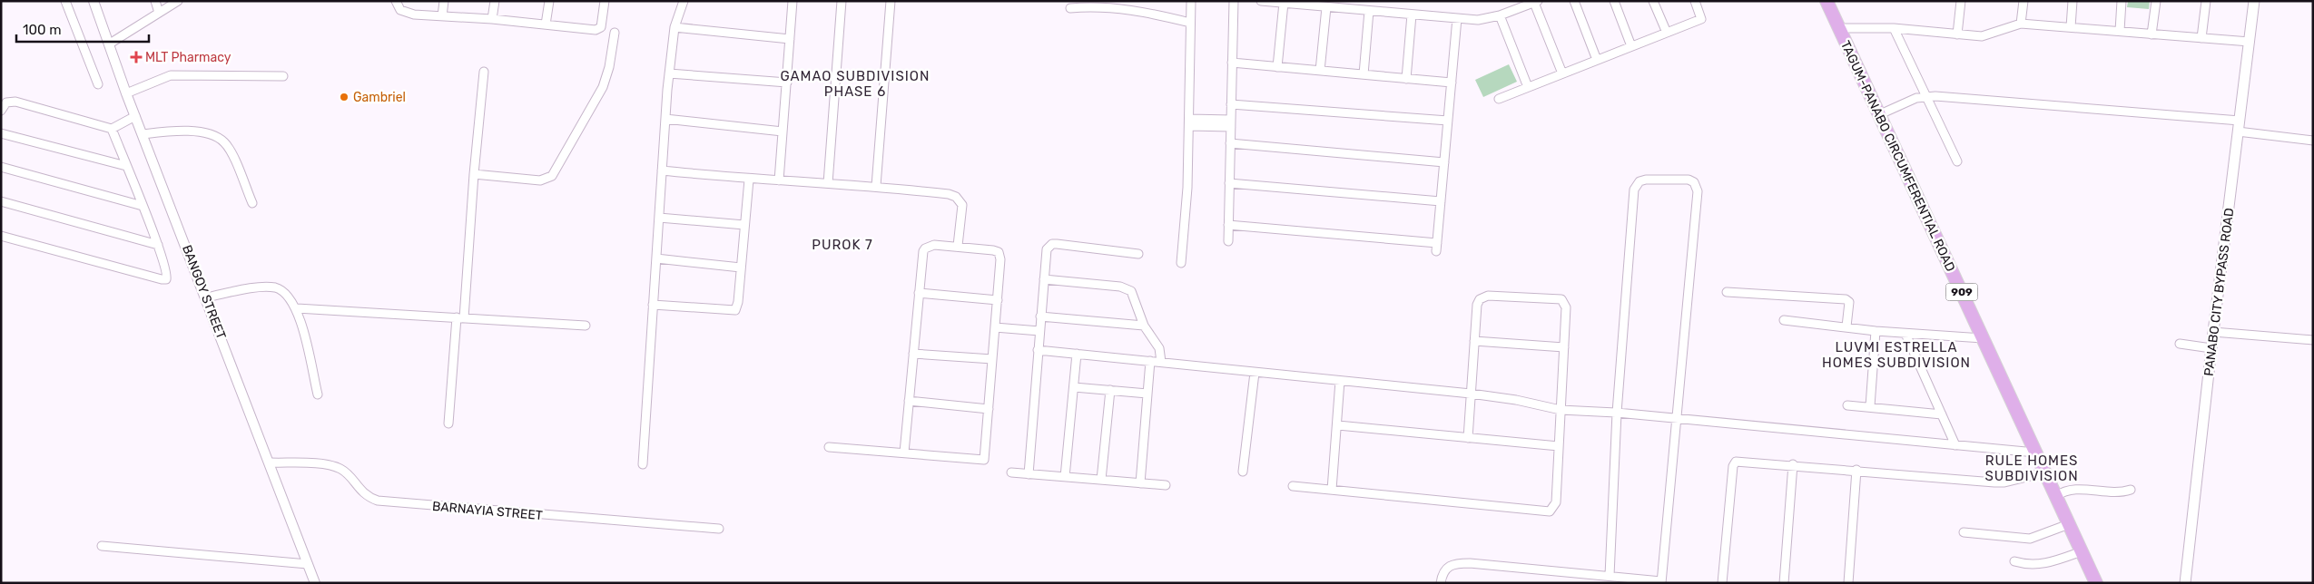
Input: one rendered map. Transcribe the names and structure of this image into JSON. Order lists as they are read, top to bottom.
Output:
{
  "streets": {
    "main road": ["TAGUM-PANABO CIRCUMFERENTIAL ROAD", "909", "PANABO CITY BYPASS ROAD"],
    "street": ["BANGOY STREET", "BARNAYIA STREET"]
  },
  "crossings": [
    ["BANGOY STREET", "BARNAYIA STREET"]
  ],
  "districts": [
    "GAMAO SUBDIVISION PHASE 6",
    "PUROK 7",
    "LUVMI ESTRELLA HOMES SUBDIVISION",
    "RULE HOMES SUBDIVISION"
  ],
  "places": {
    "health": ["MLT Pharmacy"],
    "other": ["Gambriel"]
  },
  "scale_bar": "100 m"
}
